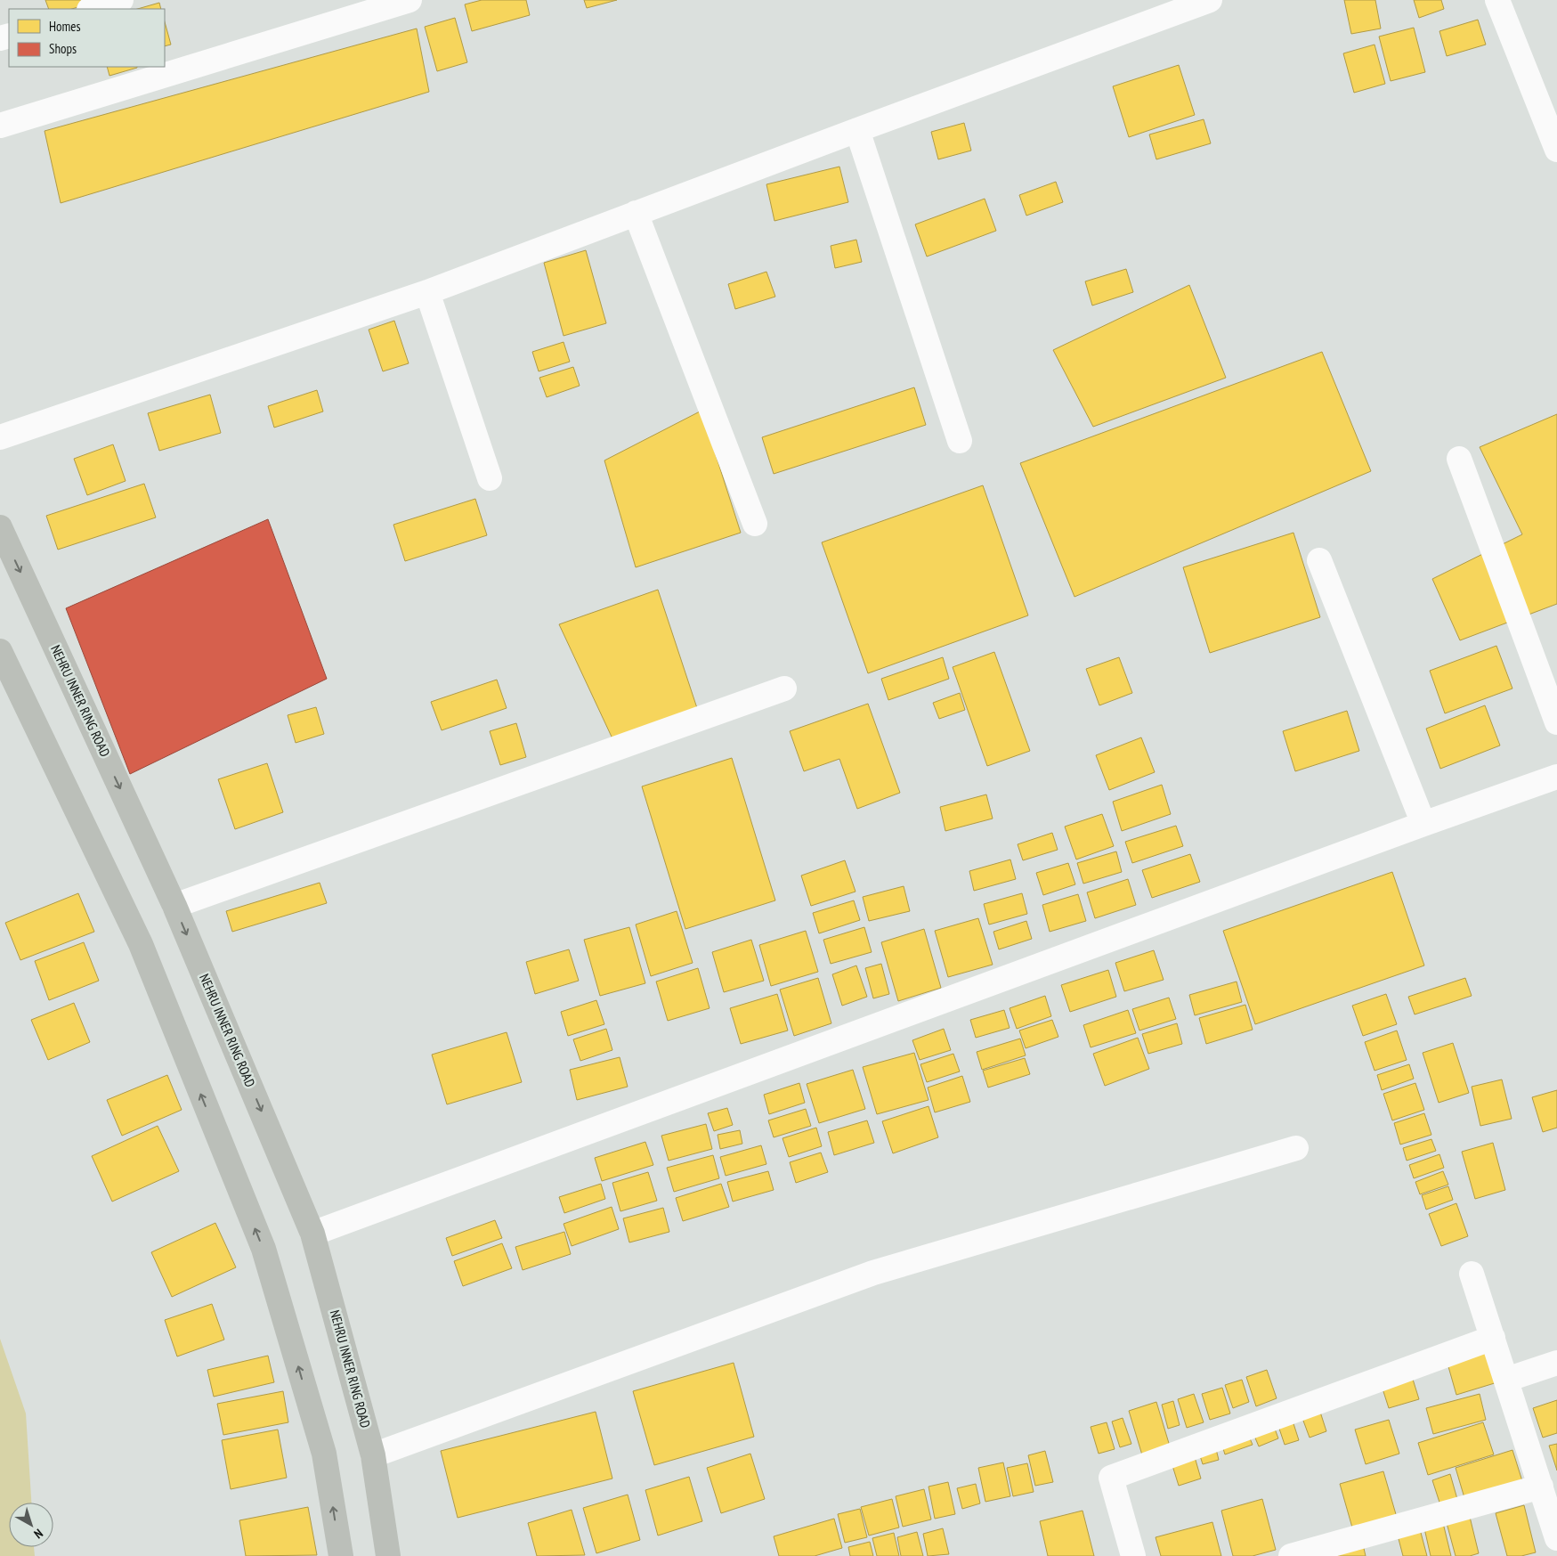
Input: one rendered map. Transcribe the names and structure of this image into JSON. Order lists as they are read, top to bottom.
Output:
{
  "streets": {
    "main road": ["NEHRU INNER RING ROAD"]
  },
  "legend": ["Homes", "Shops"],
  "north": "bottom right"
}
